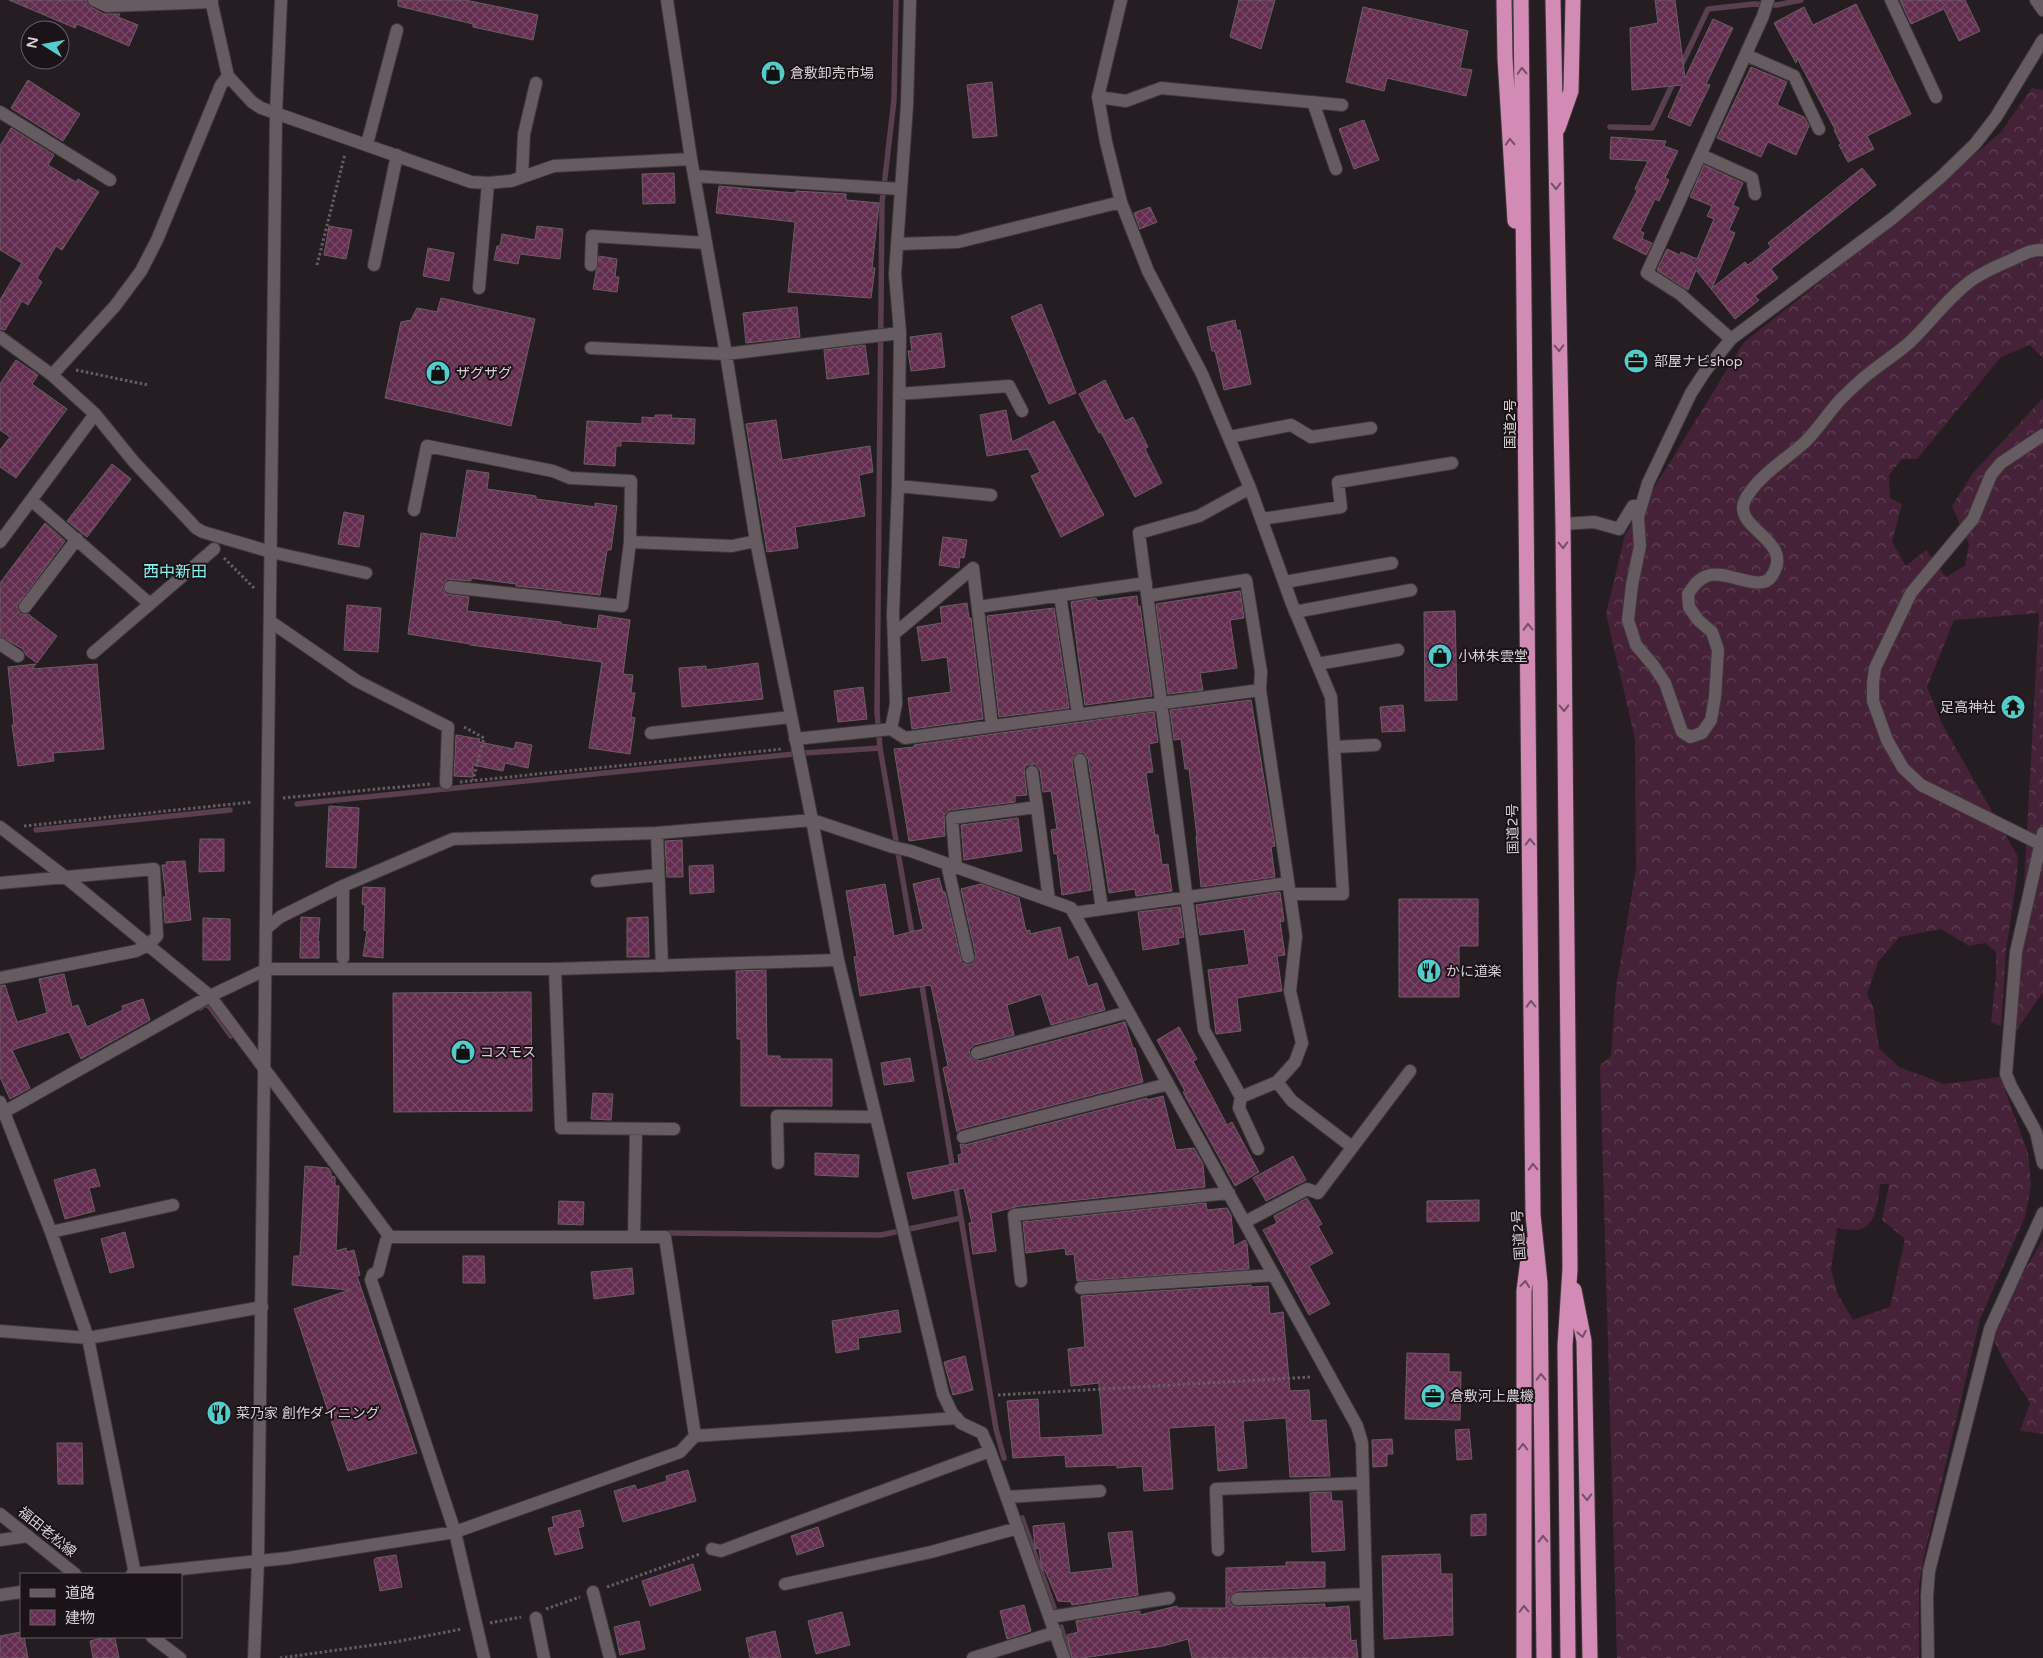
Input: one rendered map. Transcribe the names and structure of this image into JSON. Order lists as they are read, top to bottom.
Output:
{
  "streets": {
    "highway": ["国道2号"],
    "street": ["福田老松線"]
  },
  "districts": ["西中新田"],
  "places": {
    "shop": [
      "倉敷卸売市場",
      "ザグザグ",
      "小林朱雲堂",
      "コスモス"
    ],
    "office": ["部屋ナビshop", "倉敷河上農機"],
    "temple": ["足高神社"],
    "restaurant": ["かに道楽", "菜乃家 創作ダイニング"]
  },
  "legend": ["道路", "建物"],
  "north": "left"
}
